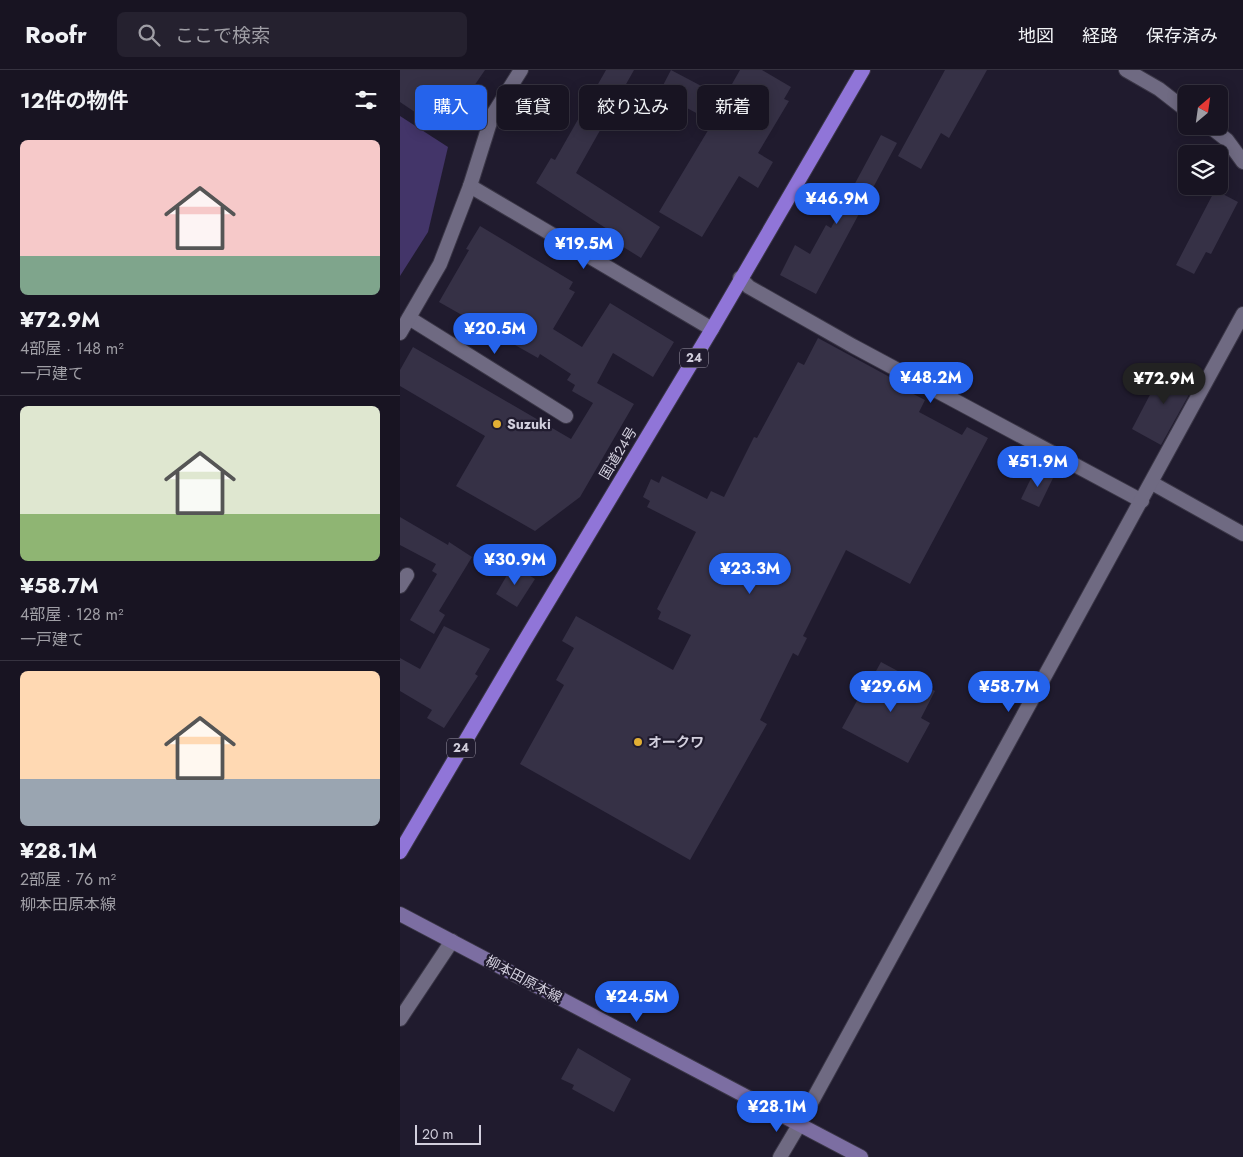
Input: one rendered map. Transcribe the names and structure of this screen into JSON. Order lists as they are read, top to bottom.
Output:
{
  "streets": {
    "highway": ["24", "国道24号"],
    "main road": ["柳本田原本線"]
  },
  "places": ["Suzuki", "オークワ"],
  "scale_bar": "20 m",
  "north": "top right",
  "page": {
    "header": "Roofr",
    "search": "ここで検索",
    "nav": ["地図", "経路", "保存済み"],
    "heading": "12件の物件",
    "chip": [
      "購入",
      "賃貸",
      "絞り込み",
      "新着"
    ],
    "list": [
      {
        "name": "¥72.9M",
        "note": "4部屋 · 148 m² · 一戸建て"
      },
      {
        "name": "¥58.7M",
        "note": "4部屋 · 128 m² · 一戸建て"
      },
      {
        "name": "¥28.1M",
        "note": "2部屋 · 76 m² · 柳本田原本線"
      }
    ],
    "price": [
      "¥46.9M",
      "¥19.5M",
      "¥20.5M",
      "¥48.2M",
      "¥72.9M",
      "¥51.9M",
      "¥30.9M",
      "¥23.3M",
      "¥29.6M",
      "¥58.7M",
      "¥24.5M",
      "¥28.1M"
    ],
    "scale": "20 m"
  }
}
